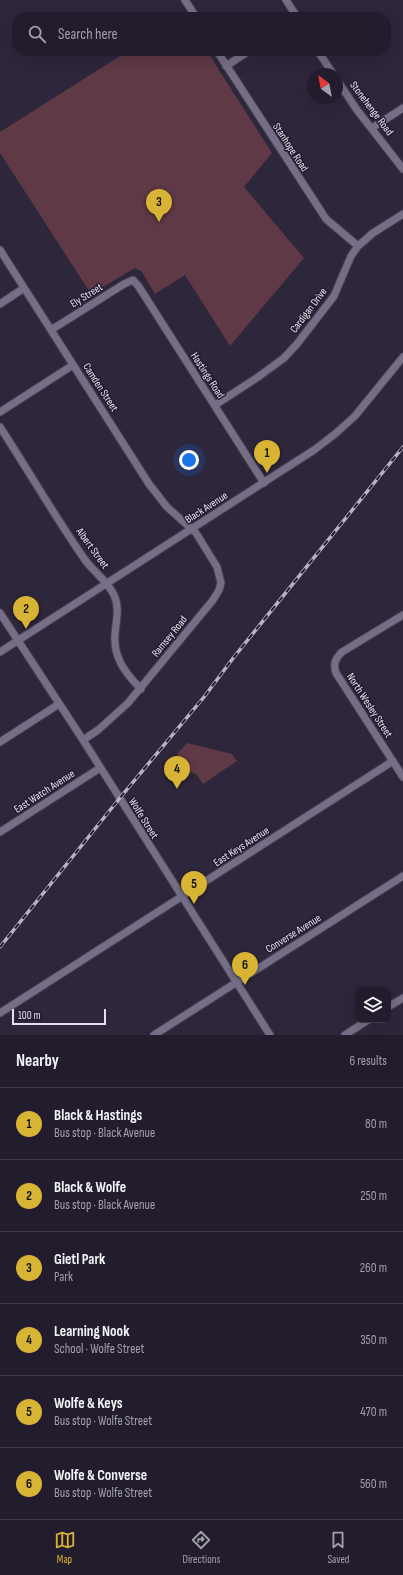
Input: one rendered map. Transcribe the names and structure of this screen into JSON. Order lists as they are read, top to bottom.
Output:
{
  "streets": {
    "street": [
      "Stonehenge Road",
      "Stanhope Road",
      "Ely Street",
      "Cardigan Drive",
      "Hastings Road",
      "Camden Street",
      "Black Avenue",
      "Albert Street",
      "Ramsey Road",
      "North Wesley Street",
      "East Watch Avenue",
      "Wolfe Street",
      "East Keys Avenue",
      "Converse Avenue"
    ]
  },
  "crossings": [
    ["Stanhope Road", "Cardigan Drive"],
    ["Ely Street", "Hastings Road"],
    ["Ely Street", "Camden Street"],
    ["Cardigan Drive", "Hastings Road"],
    ["Hastings Road", "Black Avenue"],
    ["Camden Street", "Black Avenue"],
    ["Camden Street", "Ramsey Road"],
    ["Black Avenue", "Albert Street"],
    ["Black Avenue", "Ramsey Road"],
    ["Black Avenue", "Wolfe Street"],
    ["Albert Street", "Ramsey Road"],
    ["Ramsey Road", "Wolfe Street"],
    ["North Wesley Street", "East Keys Avenue"],
    ["East Watch Avenue", "Wolfe Street"],
    ["Wolfe Street", "East Keys Avenue"],
    ["Wolfe Street", "Converse Avenue"]
  ],
  "scale_bar": "100 m",
  "north": "top left",
  "page": {
    "search": "Search here",
    "pins": [
      "3",
      "1",
      "2",
      "4",
      "5",
      "6"
    ],
    "scale": "100 m",
    "heading": ["Nearby", "6 results"],
    "list": [
      {
        "mark": "1",
        "name": "Black & Hastings",
        "note": "Bus stop · Black Avenue",
        "value": "80 m"
      },
      {
        "mark": "2",
        "name": "Black & Wolfe",
        "note": "Bus stop · Black Avenue",
        "value": "250 m"
      },
      {
        "mark": "3",
        "name": "Gietl Park",
        "note": "Park",
        "value": "260 m"
      },
      {
        "mark": "4",
        "name": "Learning Nook",
        "note": "School · Wolfe Street",
        "value": "350 m"
      },
      {
        "mark": "5",
        "name": "Wolfe & Keys",
        "note": "Bus stop · Wolfe Street",
        "value": "470 m"
      },
      {
        "mark": "6",
        "name": "Wolfe & Converse",
        "note": "Bus stop · Wolfe Street",
        "value": "560 m"
      }
    ],
    "nav": ["Map", "Directions", "Saved"]
  }
}
